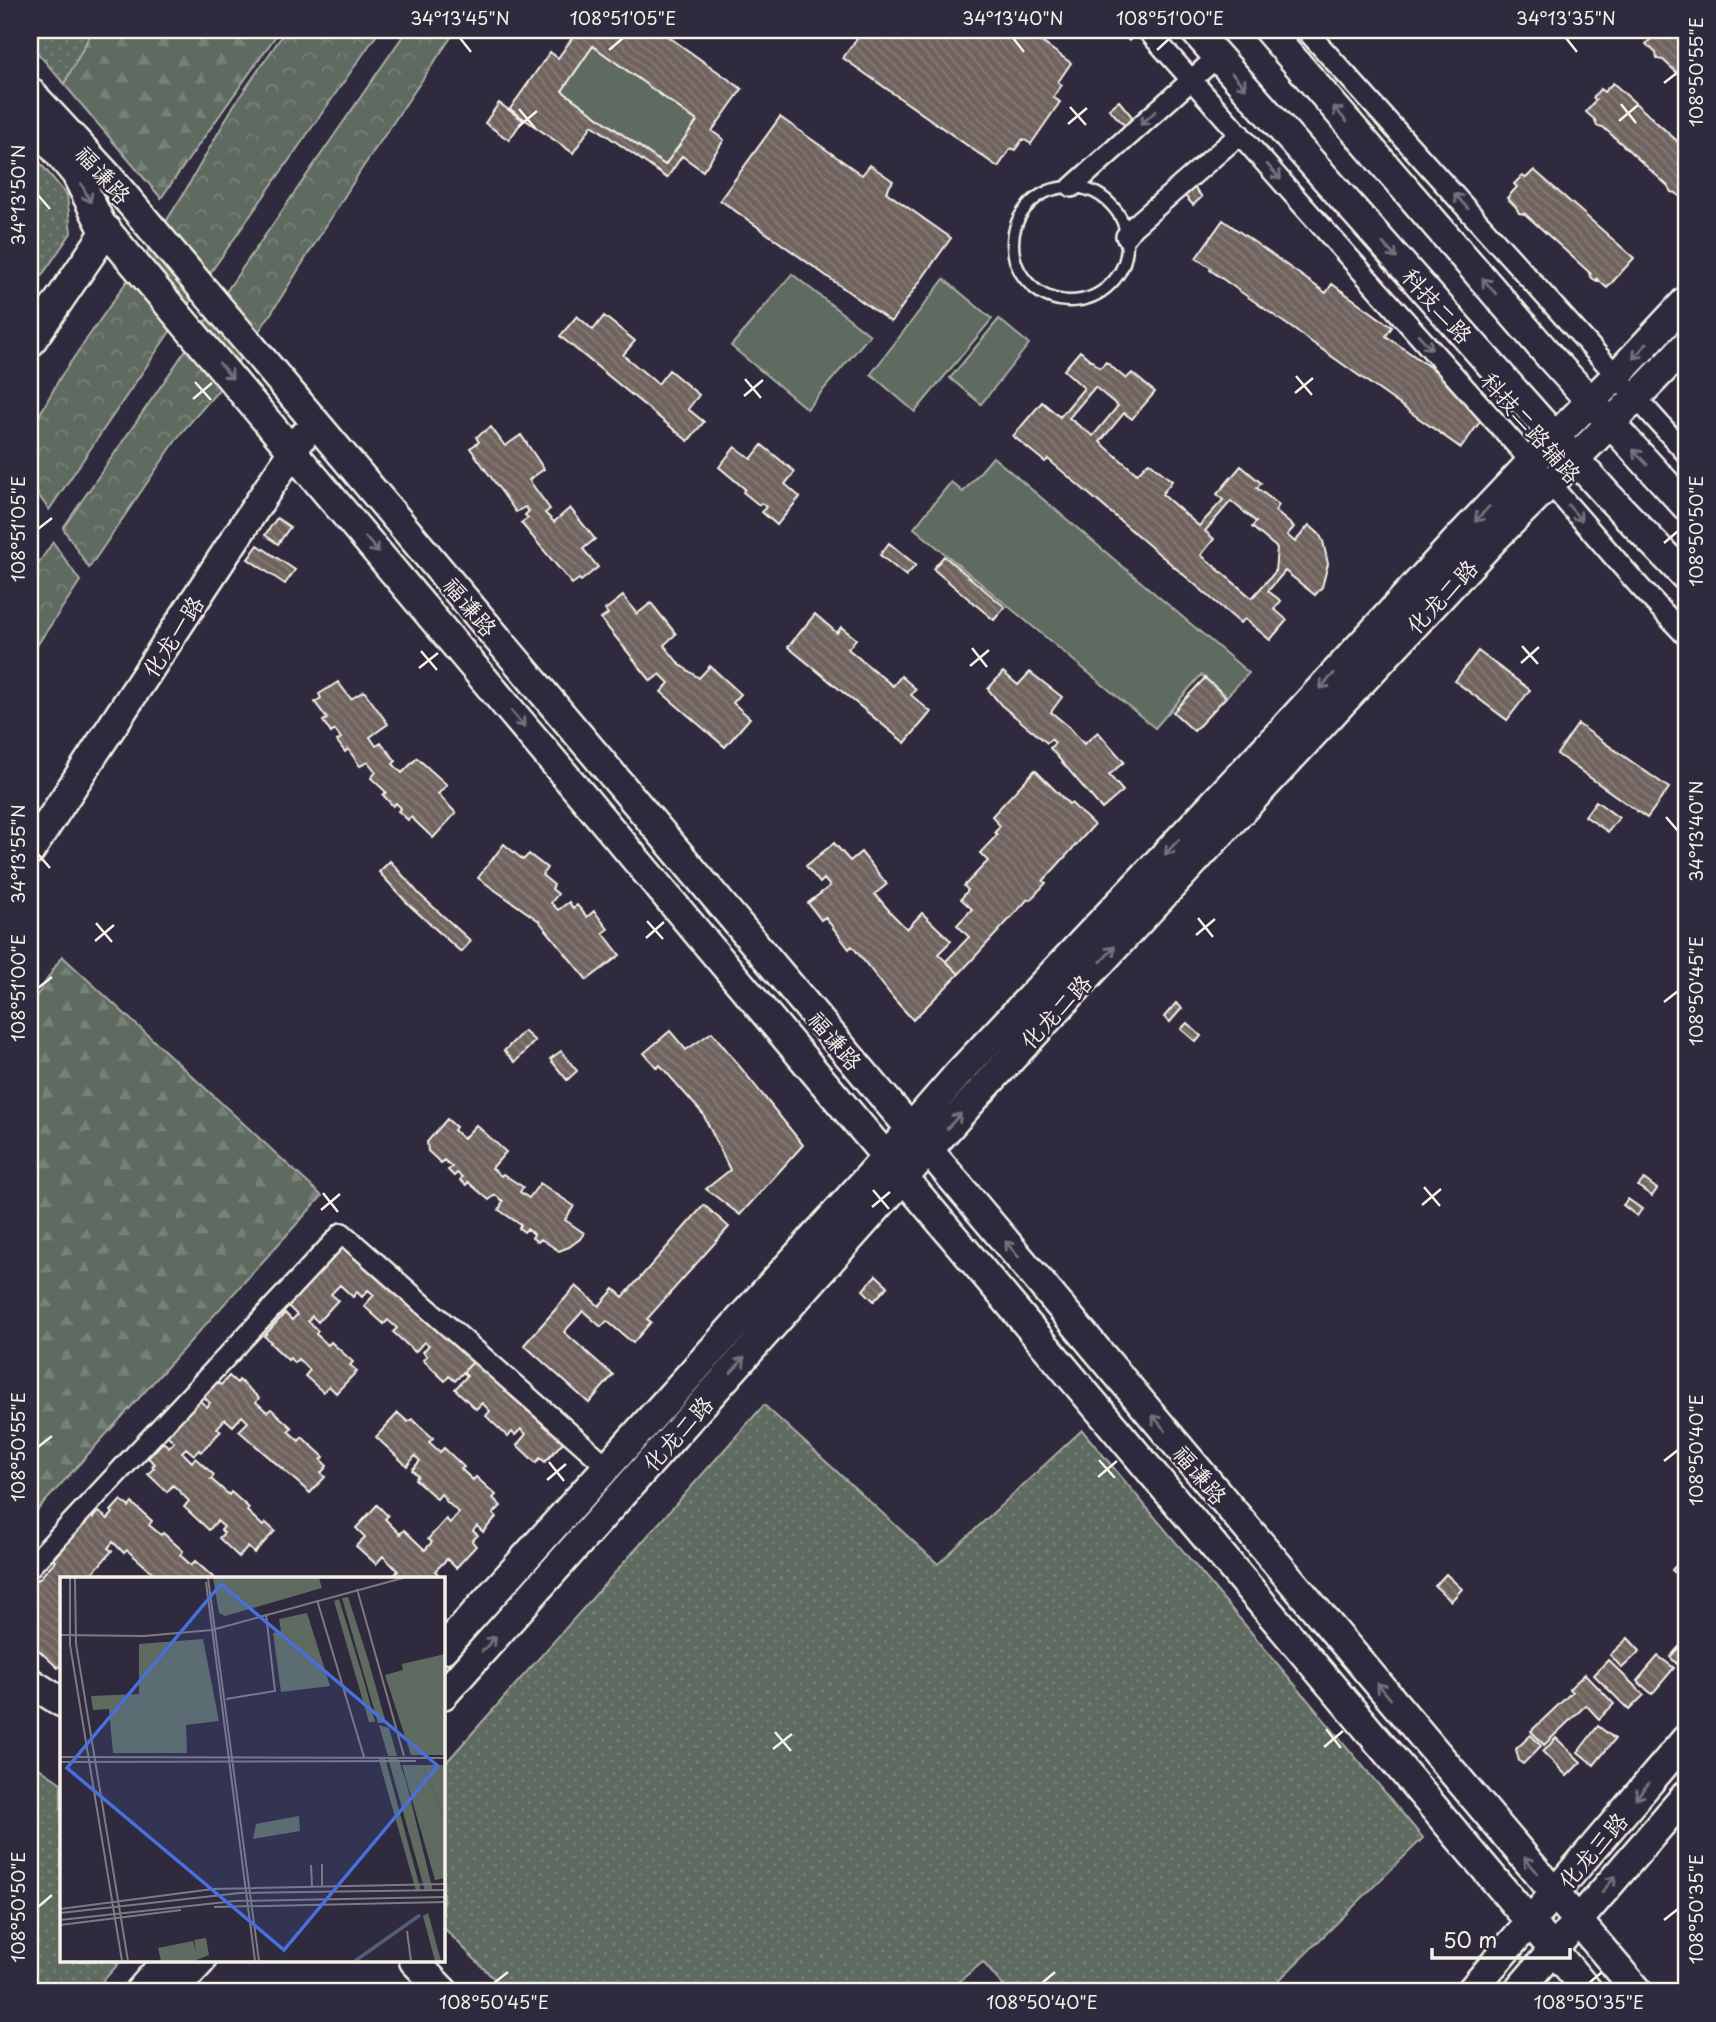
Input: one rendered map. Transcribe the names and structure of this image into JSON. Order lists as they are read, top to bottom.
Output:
{
  "streets": {
    "street": [
      "福谦路",
      "科技二路",
      "科技二路辅路",
      "化龙二路",
      "化龙一路",
      "化龙三路"
    ]
  },
  "crossings": [
    ["福谦路", "化龙二路"],
    ["福谦路", "化龙一路"],
    ["福谦路", "化龙三路"],
    ["科技二路", "化龙二路"],
    ["科技二路辅路", "化龙二路"]
  ],
  "scale_bar": "50 m",
  "coordinates": [
    "34°13'45\"N",
    "108°51'05\"E",
    "34°13'40\"N",
    "108°51'00\"E",
    "34°13'35\"N",
    "108°50'55\"E",
    "34°13'50\"N",
    "108°50'50\"E",
    "34°13'55\"N",
    "108°50'45\"E",
    "108°50'40\"E",
    "108°50'35\"E"
  ]
}
